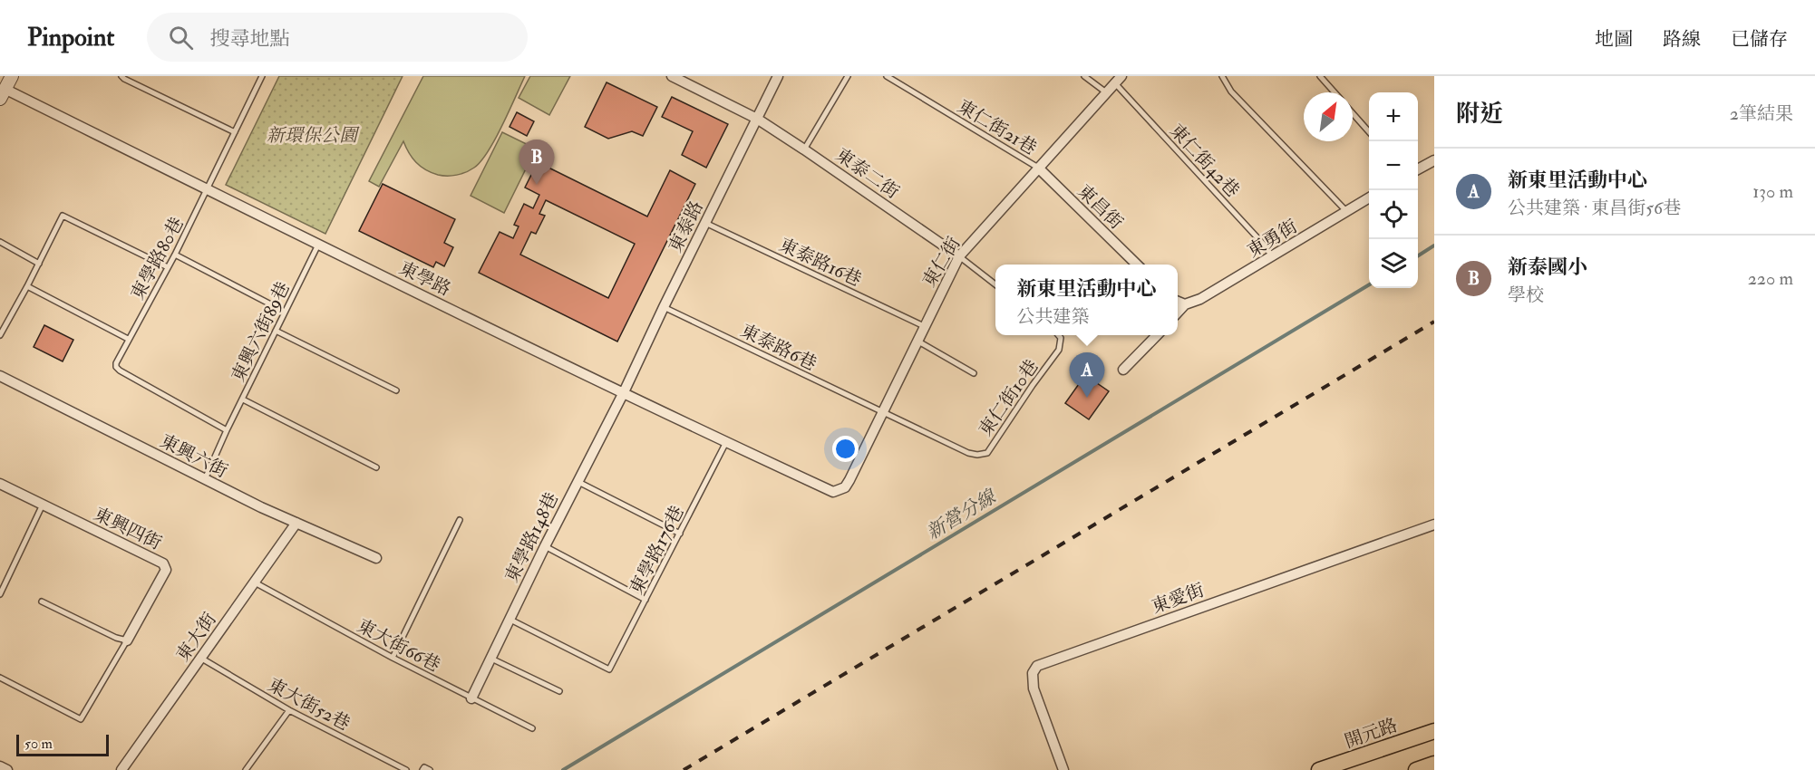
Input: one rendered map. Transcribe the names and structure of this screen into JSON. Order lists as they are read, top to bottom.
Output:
{
  "streets": {
    "main road": ["開元路"],
    "street": [
      "東泰二街",
      "東昌街",
      "東泰路",
      "東勇街",
      "東仁街",
      "東學路",
      "東興六街",
      "東興四街",
      "東學路148巷",
      "東愛街",
      "東大街"
    ],
    "lane": [
      "東仁街21巷",
      "東仁街42巷",
      "東學路80巷",
      "東泰路16巷",
      "東興六街89巷",
      "東泰路6巷",
      "東仁街10巷",
      "東學路176巷",
      "東大街66巷",
      "東大街52巷"
    ]
  },
  "crossings": [
    ["東仁街21巷", "東昌街"],
    ["東仁街21巷", "東仁街"],
    ["東仁街42巷", "東勇街"],
    ["東仁街42巷", "東仁街"],
    ["東泰二街", "東泰路"],
    ["東泰二街", "東仁街"],
    ["東昌街", "東仁街"],
    ["東泰路", "東泰路16巷"],
    ["東泰路", "東學路"],
    ["東泰路", "東泰路6巷"],
    ["東泰路", "東學路148巷"],
    ["東學路80巷", "東學路"],
    ["東泰路16巷", "東仁街"],
    ["東仁街", "東學路"],
    ["東仁街", "東泰路6巷"],
    ["東學路", "東興六街89巷"],
    ["東學路", "東學路148巷"],
    ["東學路", "東學路176巷"],
    ["東興六街89巷", "東興六街"],
    ["東泰路6巷", "東仁街10巷"],
    ["東興六街", "東大街"],
    ["東學路148巷", "東學路176巷"],
    ["東學路148巷", "東大街66巷"],
    ["東大街", "東大街66巷"],
    ["東大街", "東大街52巷"]
  ],
  "water": ["新營分線"],
  "parks": ["新環保公園"],
  "scale_bar": "50 m",
  "north": "top right",
  "page": {
    "header": "Pinpoint",
    "search": "搜尋地點",
    "nav": ["地圖", "路線", "已儲存"],
    "heading": ["附近", "2筆結果"],
    "map_buttons": ["+", "−"],
    "pins": ["B", "A"],
    "list": [
      {
        "mark": "A",
        "name": "新東里活動中心",
        "note": "公共建築 · 東昌街56巷",
        "value": "130 m"
      },
      {
        "mark": "B",
        "name": "新泰國小",
        "note": "學校",
        "value": "220 m"
      }
    ],
    "popup": ["新東里活動中心", "公共建築"],
    "scale": "50 m"
  }
}
